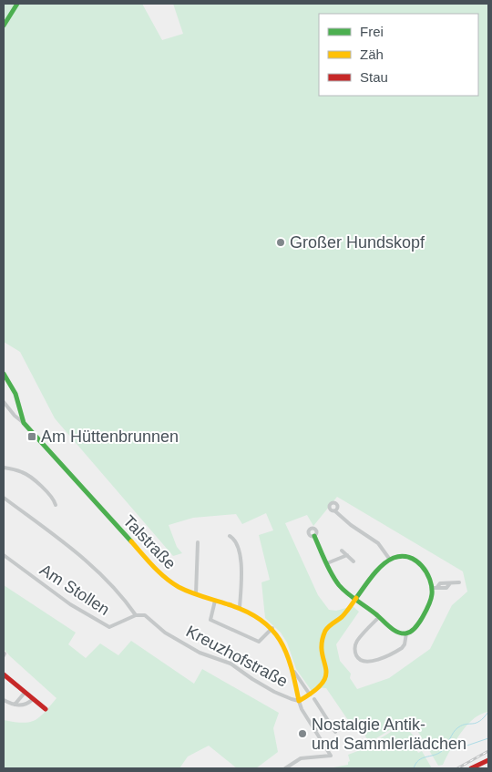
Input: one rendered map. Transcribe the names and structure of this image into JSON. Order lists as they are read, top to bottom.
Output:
{
  "streets": {
    "street": ["Talstraße", "Am Stollen", "Kreuzhofstraße"]
  },
  "crossings": [
    ["Talstraße", "Kreuzhofstraße"],
    ["Am Stollen", "Kreuzhofstraße"]
  ],
  "places": {
    "other": ["Großer Hundskopf", "Nostalgie Antik- und Sammlerlädchen"],
    "transit": ["Am Hüttenbrunnen"]
  },
  "legend": ["Frei", "Zäh", "Stau"]
}
